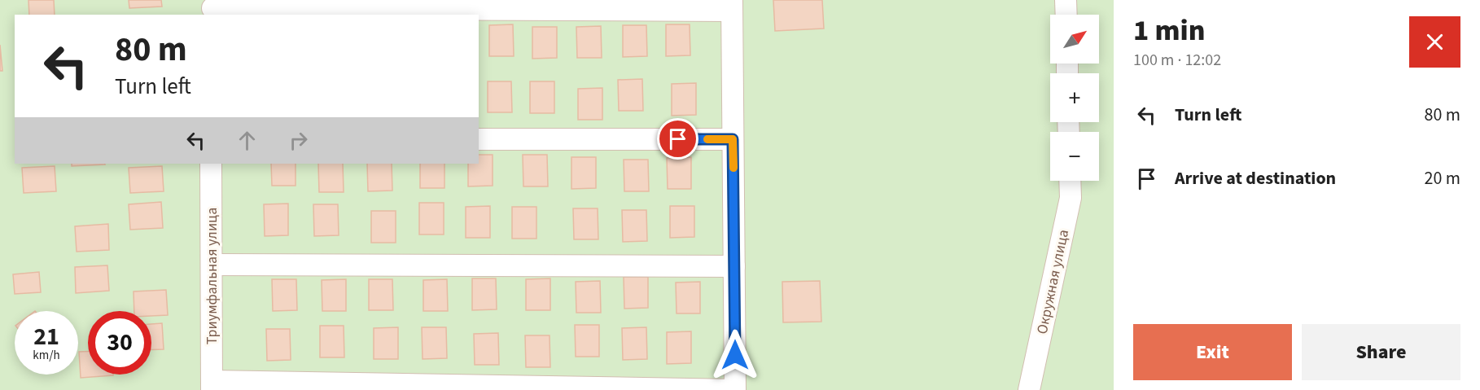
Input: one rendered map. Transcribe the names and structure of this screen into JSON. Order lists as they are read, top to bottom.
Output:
{
  "streets": {
    "street": ["Триумфальная улица", "Окружная улица"]
  },
  "north": "top right",
  "page": {
    "heading": ["1 min", "100 m · 12:02"],
    "map_buttons": ["+", "−"],
    "turn": ["80 m", "Turn left"],
    "list": [
      {
        "name": "Turn left",
        "value": "80 m"
      },
      {
        "name": "Arrive at destination",
        "value": "20 m"
      }
    ],
    "speed": "21 km/h",
    "limit": "30",
    "buttons": ["Exit", "Share"]
  }
}
